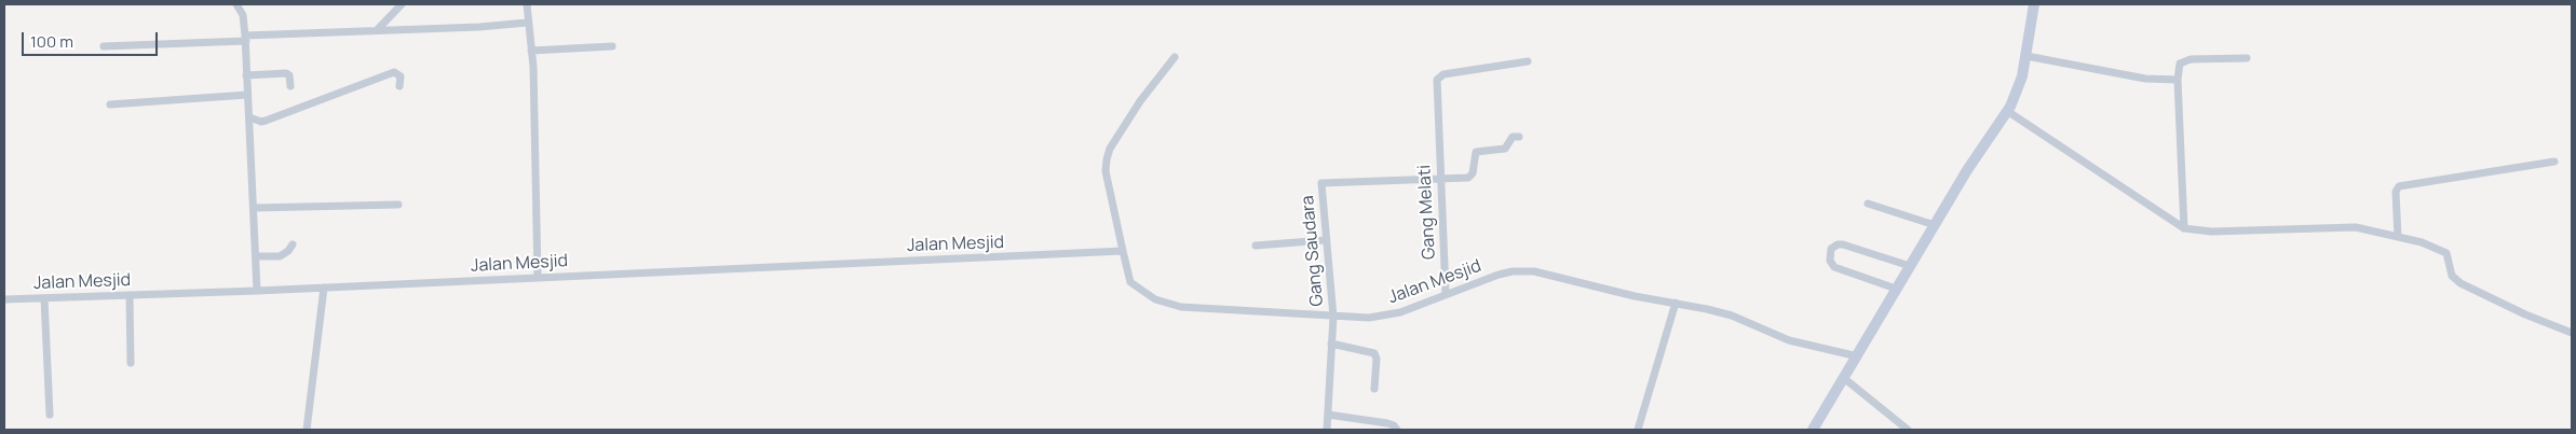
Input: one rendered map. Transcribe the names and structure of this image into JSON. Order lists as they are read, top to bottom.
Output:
{
  "streets": {
    "street": ["Gang Melati", "Jalan Mesjid", "Gang Saudara"]
  },
  "crossings": [
    ["Gang Melati", "Jalan Mesjid"],
    ["Gang Melati", "Gang Saudara"],
    ["Jalan Mesjid", "Gang Saudara"]
  ],
  "scale_bar": "100 m"
}
